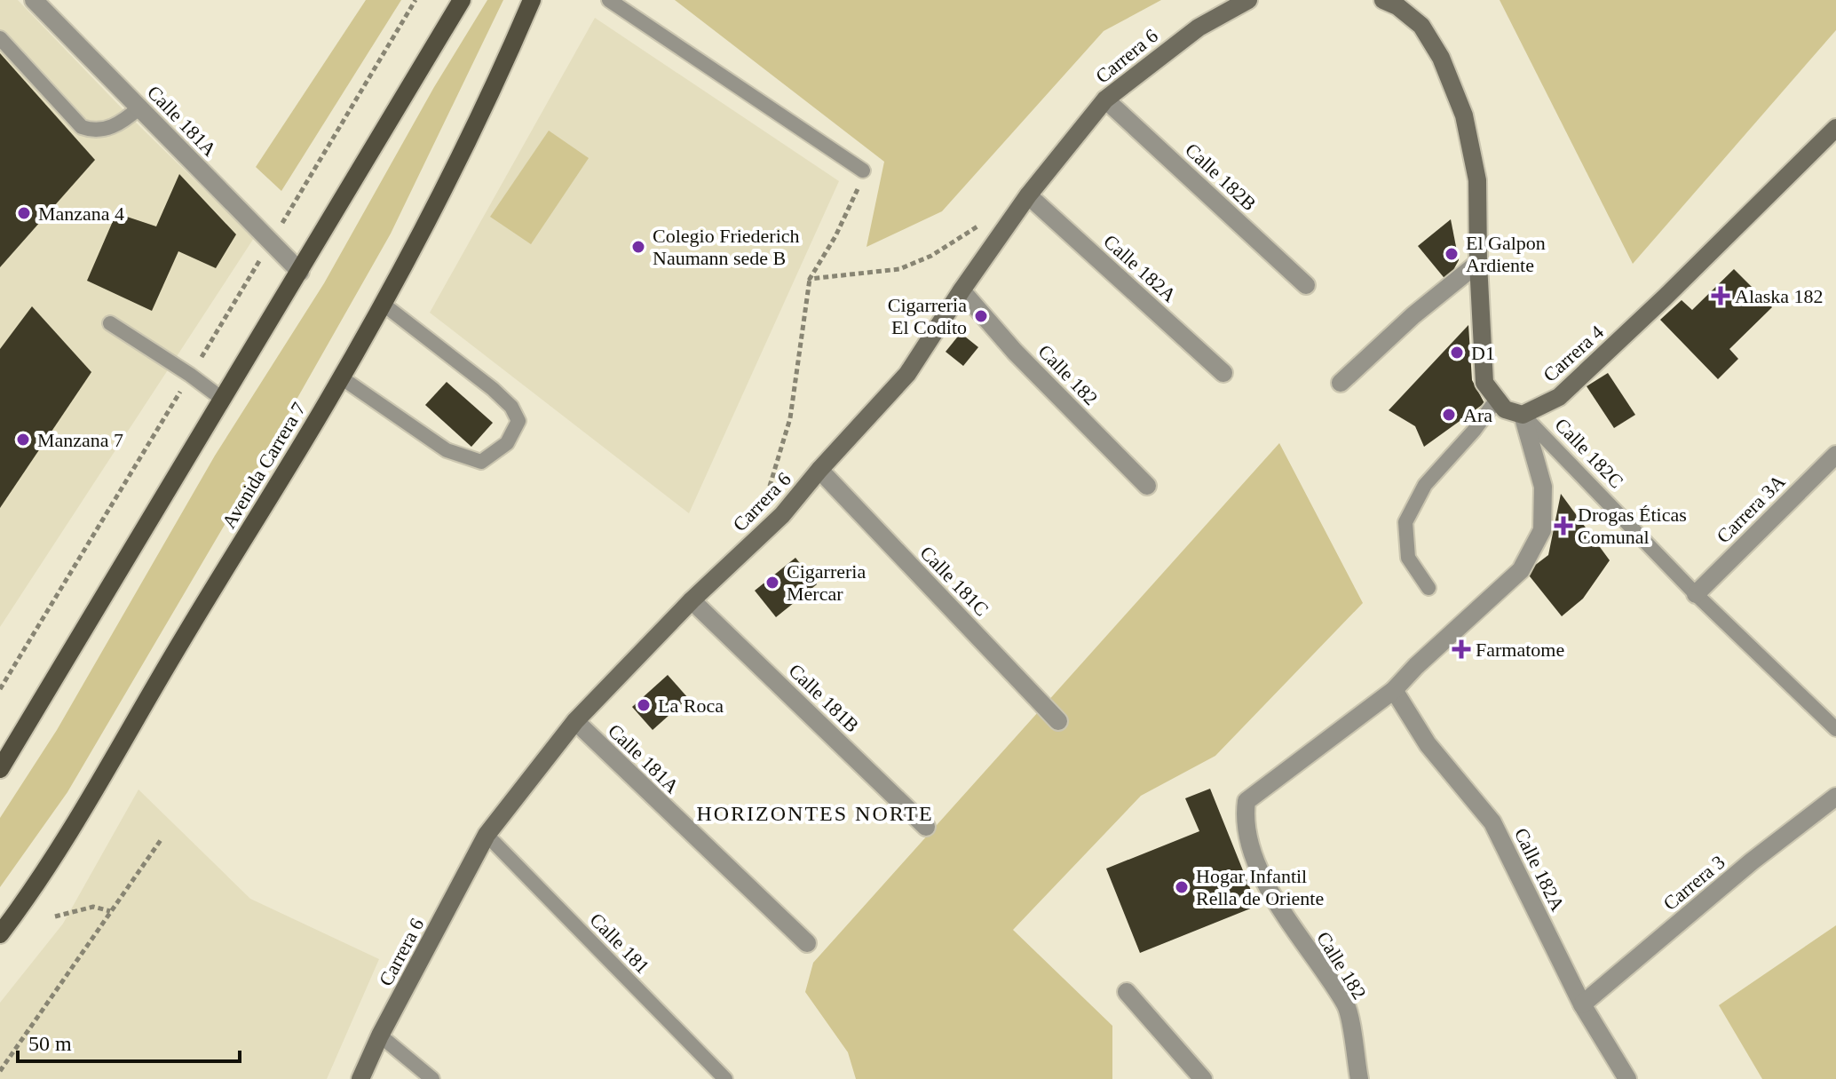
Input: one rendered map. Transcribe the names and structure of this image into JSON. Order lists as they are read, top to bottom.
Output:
{
  "streets": {
    "main road": ["Avenida Carrera 7"],
    "street": [
      "Carrera 6",
      "Calle 181A",
      "Calle 182B",
      "Calle 182A",
      "Carrera 4",
      "Calle 182",
      "Calle 182C",
      "Carrera 3A",
      "Calle 181C",
      "Calle 181B",
      "Carrera 3"
    ],
    "lane": ["Calle 181"]
  },
  "crossings": [
    ["Carrera 6", "Calle 181A"],
    ["Carrera 6", "Calle 182B"],
    ["Carrera 6", "Calle 182A"],
    ["Carrera 6", "Calle 182"],
    ["Carrera 6", "Calle 181C"],
    ["Carrera 6", "Calle 181B"],
    ["Carrera 6", "Calle 181"],
    ["Calle 182A", "Calle 182"],
    ["Calle 182A", "Carrera 3"],
    ["Carrera 4", "Calle 182C"],
    ["Calle 182C", "Carrera 3A"]
  ],
  "districts": ["HORIZONTES NORTE"],
  "places": {
    "other": [
      "Manzana 4",
      "Colegio Friederich Naumann sede B",
      "El Galpon Ardiente",
      "Cigarreria El Codito",
      "D1",
      "Ara",
      "Manzana 7",
      "Cigarreria Mercar",
      "La Roca",
      "Hogar Infantil Rella de Oriente"
    ],
    "health": ["Alaska 182", "Drogas Éticas Comunal", "Farmatome"]
  },
  "scale_bar": "50 m"
}
